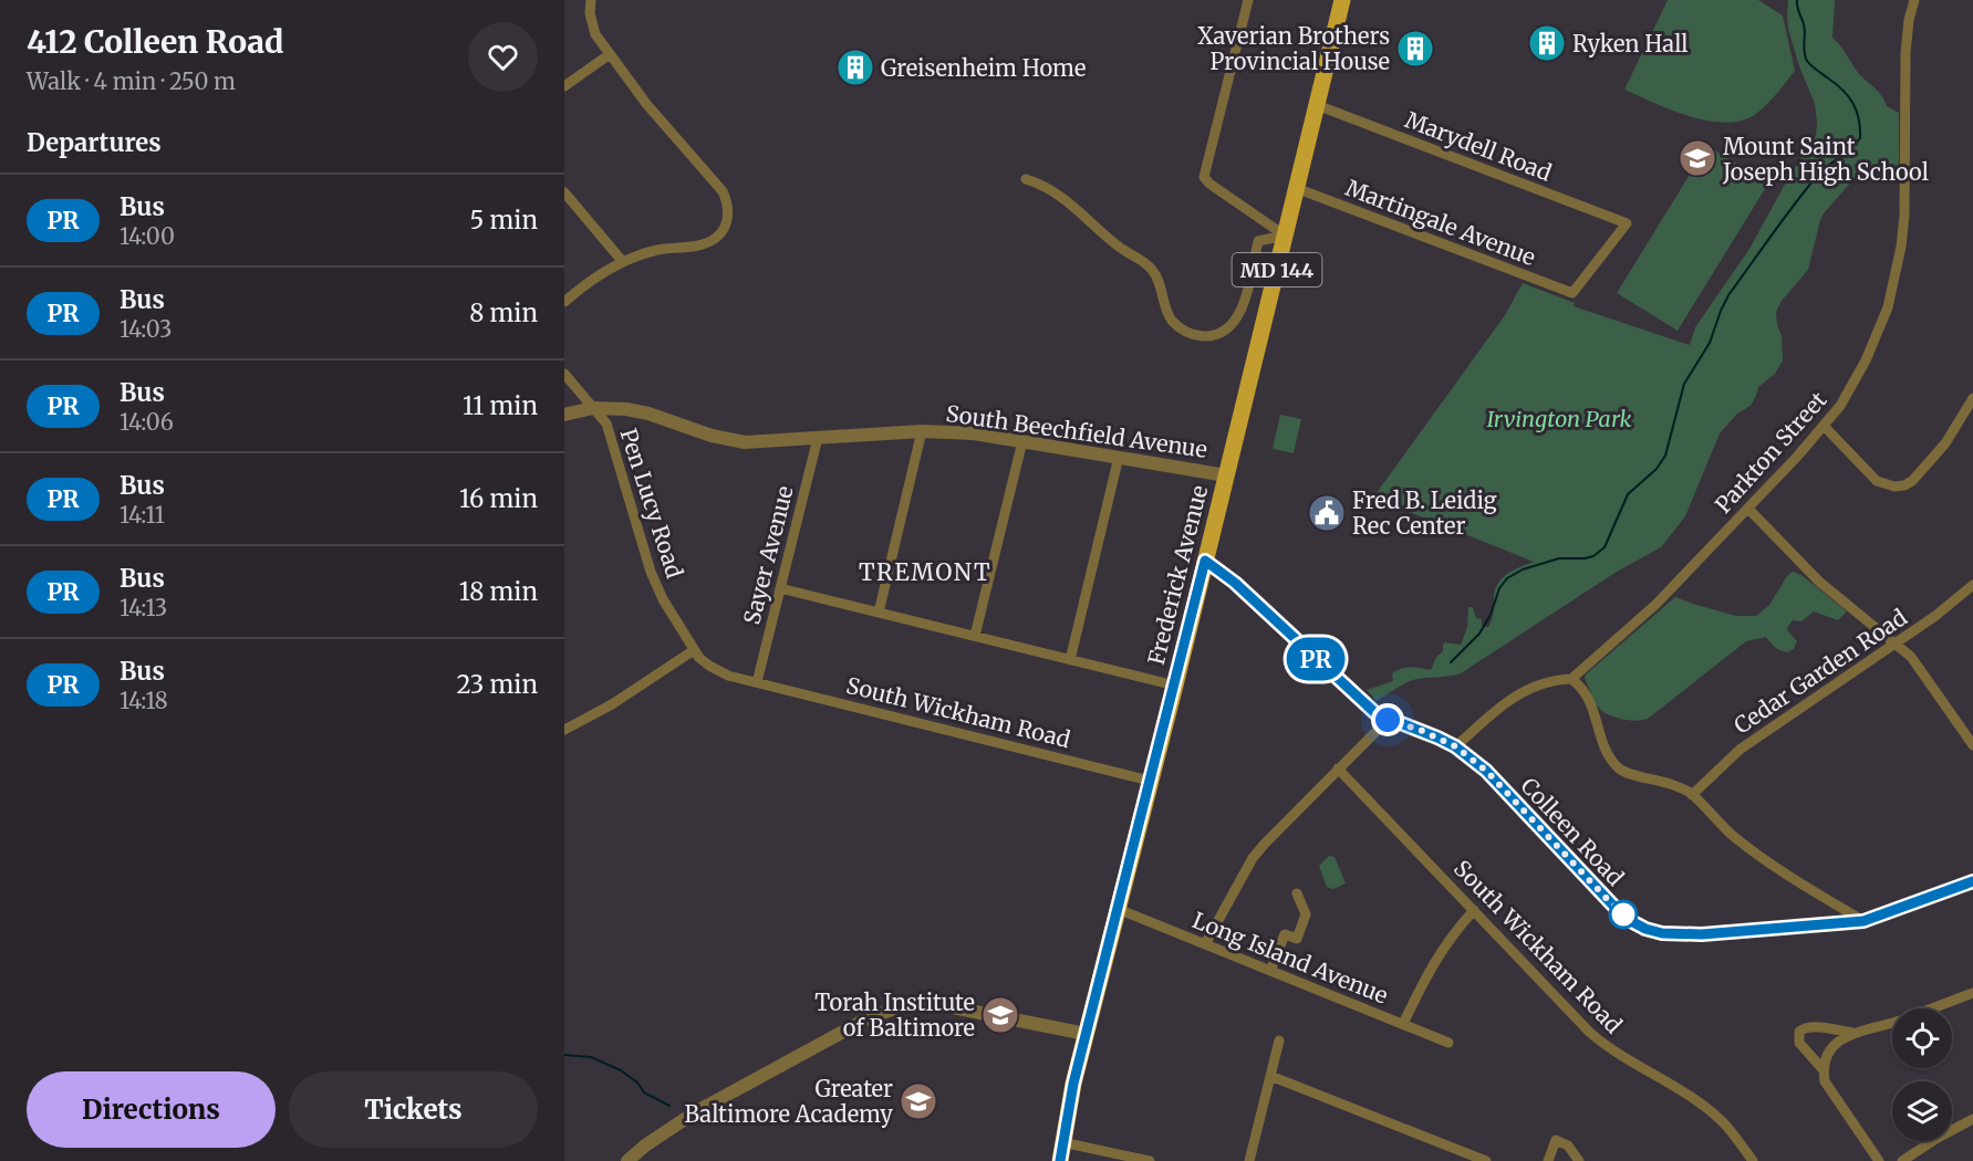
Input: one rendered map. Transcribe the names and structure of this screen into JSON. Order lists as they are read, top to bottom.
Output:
{
  "streets": {
    "main road": ["MD 144", "Frederick Avenue"],
    "street": [
      "Marydell Road",
      "Martingale Avenue",
      "South Beechfield Avenue",
      "Parkton Street",
      "Pen Lucy Road",
      "Sayer Avenue",
      "Cedar Garden Road",
      "South Wickham Road",
      "Colleen Road",
      "Long Island Avenue"
    ]
  },
  "crossings": [
    ["Marydell Road", "Martingale Avenue"],
    ["Marydell Road", "Frederick Avenue"],
    ["Martingale Avenue", "Frederick Avenue"],
    ["South Beechfield Avenue", "Pen Lucy Road"],
    ["South Beechfield Avenue", "Sayer Avenue"],
    ["South Beechfield Avenue", "Frederick Avenue"],
    ["Pen Lucy Road", "Sayer Avenue"],
    ["Pen Lucy Road", "South Wickham Road"],
    ["Sayer Avenue", "South Wickham Road"],
    ["Frederick Avenue", "South Wickham Road"],
    ["Frederick Avenue", "Long Island Avenue"]
  ],
  "districts": ["TREMONT"],
  "parks": ["Irvington Park"],
  "places": {
    "building": ["Ryken Hall", "Xaverian Brothers Provincial House", "Greisenheim Home"],
    "school or university": ["Mount Saint Joseph High School", "Torah Institute of Baltimore", "Greater Baltimore Academy"],
    "public building": ["Fred B. Leidig Rec Center"]
  },
  "lines": ["bus line PR"],
  "page": {
    "heading": [
      ["412 Colleen Road", "Walk · 4 min · 250 m"],
      "Departures"
    ],
    "on_map": "PR",
    "list": [
      {
        "mark": "PR",
        "name": "Bus",
        "note": "14:00",
        "value": "5 min"
      },
      {
        "mark": "PR",
        "name": "Bus",
        "note": "14:03",
        "value": "8 min"
      },
      {
        "mark": "PR",
        "name": "Bus",
        "note": "14:06",
        "value": "11 min"
      },
      {
        "mark": "PR",
        "name": "Bus",
        "note": "14:11",
        "value": "16 min"
      },
      {
        "mark": "PR",
        "name": "Bus",
        "note": "14:13",
        "value": "18 min"
      },
      {
        "mark": "PR",
        "name": "Bus",
        "note": "14:18",
        "value": "23 min"
      }
    ],
    "buttons": ["Directions", "Tickets"]
  }
}
